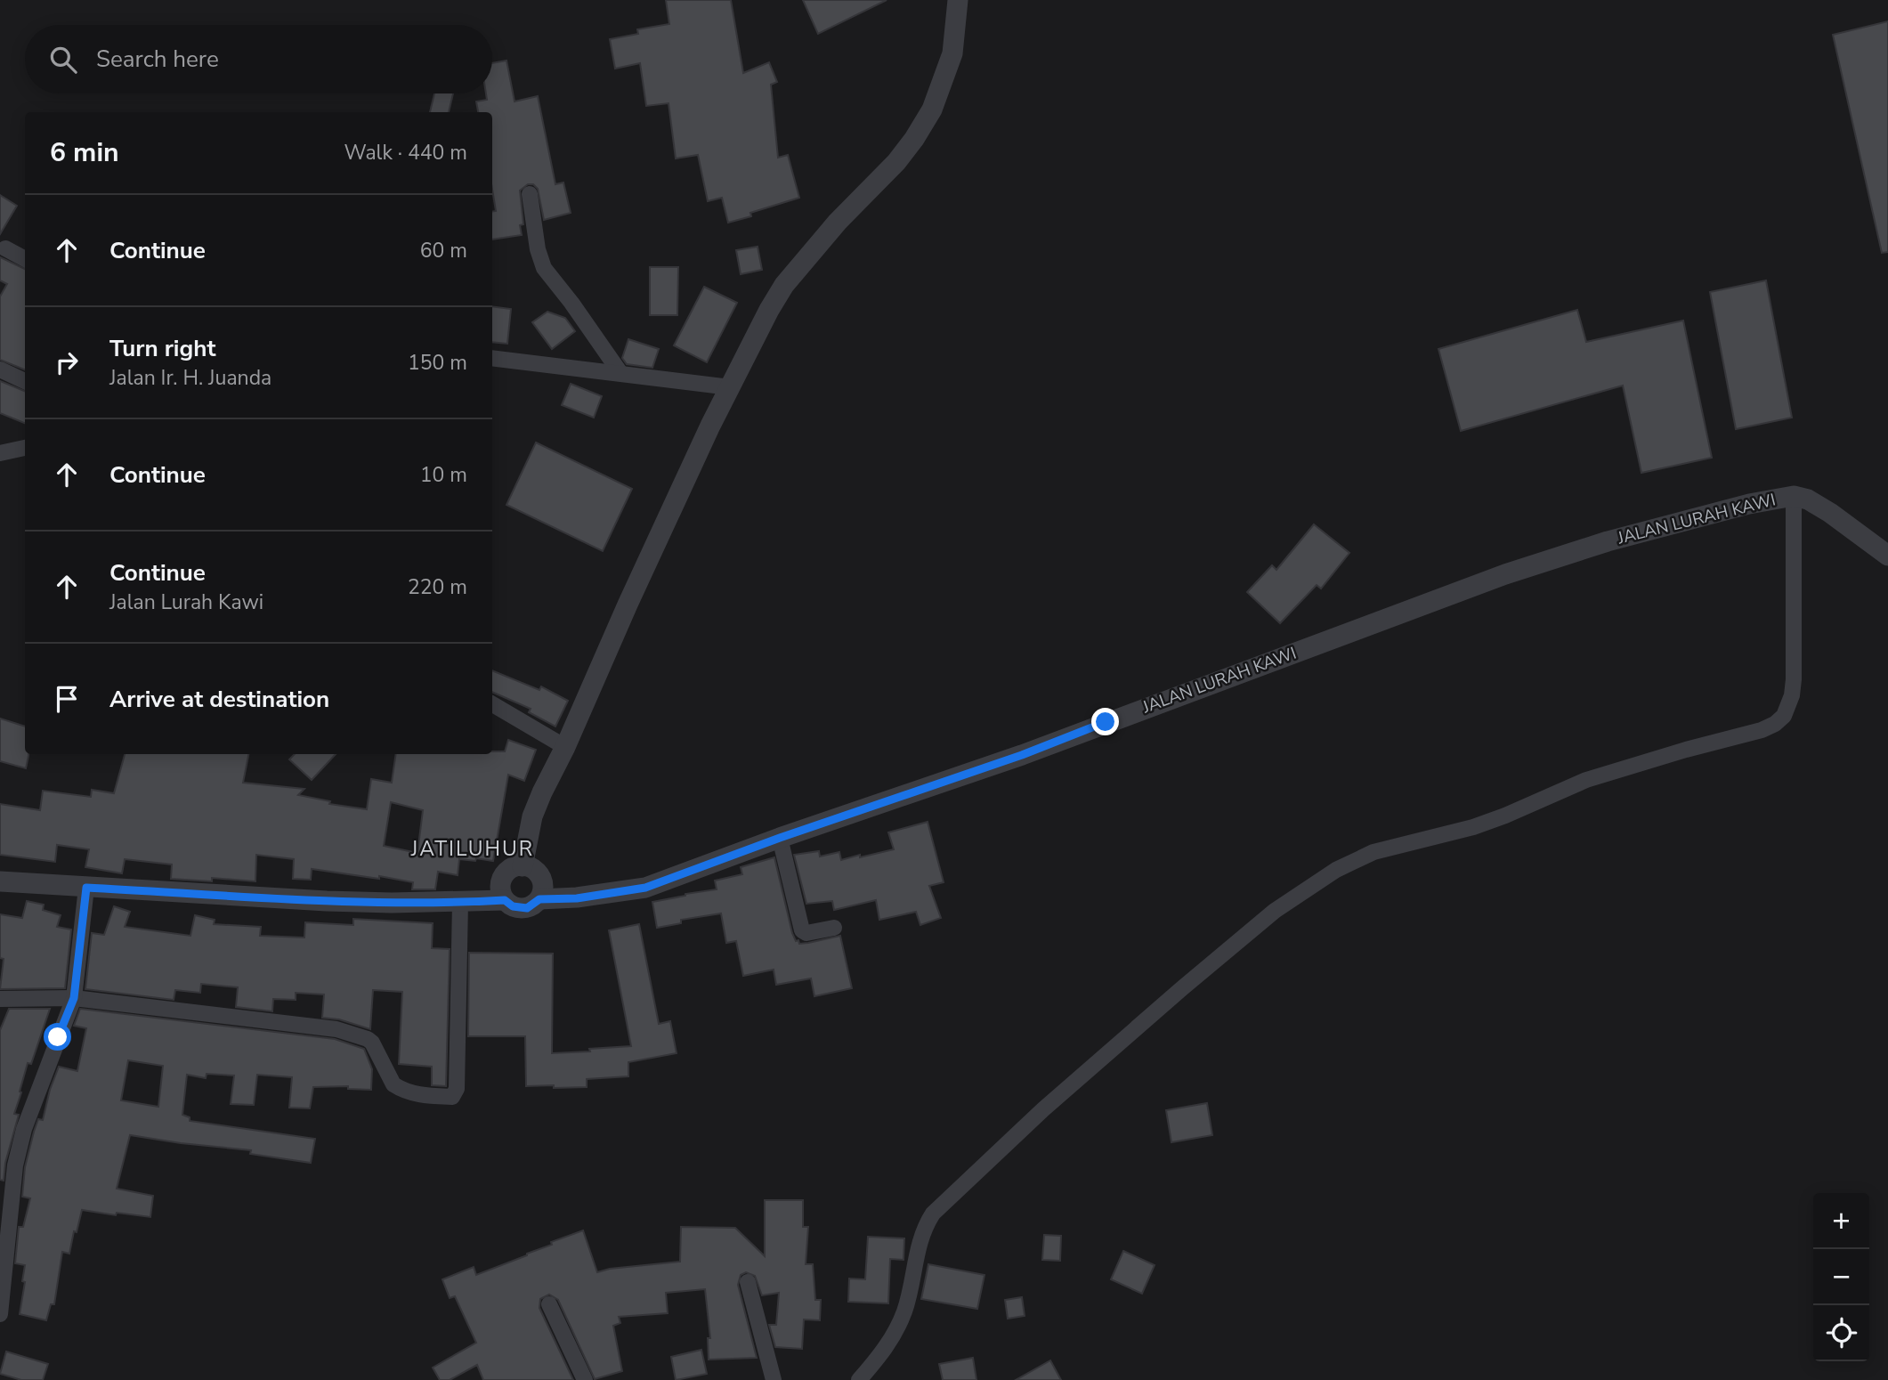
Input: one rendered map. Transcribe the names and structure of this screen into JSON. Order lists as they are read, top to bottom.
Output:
{
  "streets": {
    "street": ["JALAN LURAH KAWI"]
  },
  "districts": ["JATILUHUR"],
  "page": {
    "search": "Search here",
    "heading": ["6 min", "Walk · 440 m"],
    "list": [
      ["Continue", "60 m"],
      ["Turn right", "Jalan Ir. H. Juanda", "150 m"],
      ["Continue", "10 m"],
      ["Continue", "Jalan Lurah Kawi", "220 m"],
      "Arrive at destination"
    ],
    "map_buttons": ["+", "−"]
  }
}
